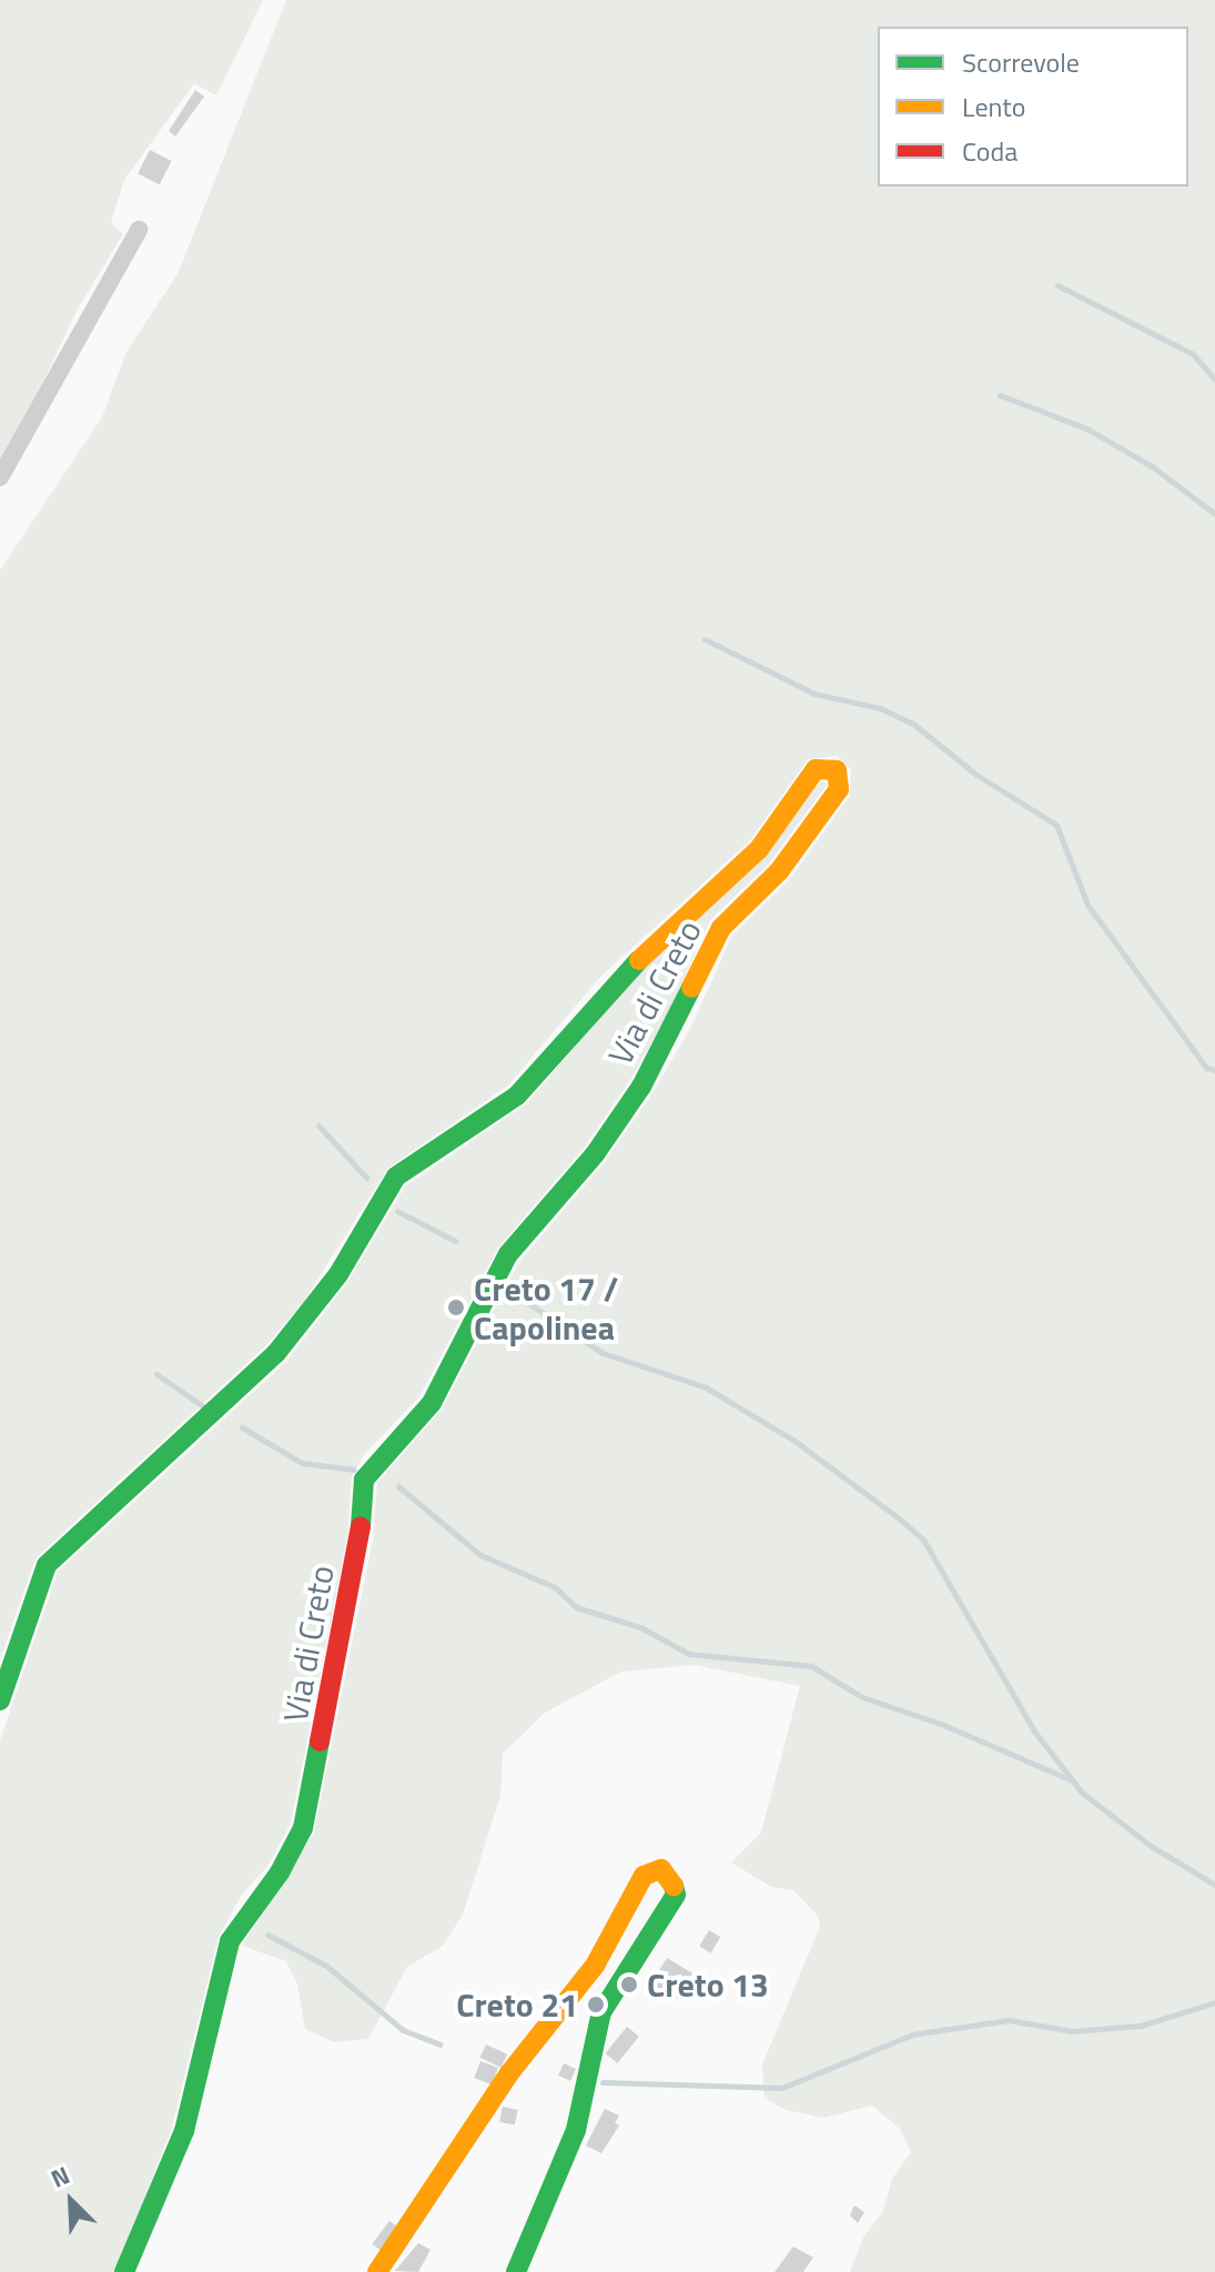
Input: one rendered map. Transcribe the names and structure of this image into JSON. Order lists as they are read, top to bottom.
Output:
{
  "streets": {
    "main road": ["Via di Creto"]
  },
  "places": ["Creto 17 / Capolinea", "Creto 13", "Creto 21"],
  "legend": ["Scorrevole", "Lento", "Coda"],
  "north": "top left"
}
